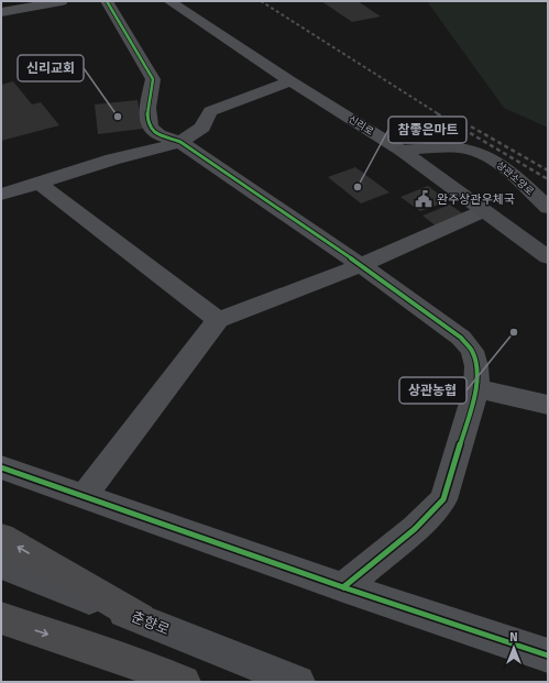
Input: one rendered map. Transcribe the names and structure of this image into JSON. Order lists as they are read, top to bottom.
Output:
{
  "streets": {
    "main road": ["신리로", "상관소양로", "춘향로"]
  },
  "crossings": [
    ["신리로", "상관소양로"]
  ],
  "places": {
    "other": ["신리교회", "참좋은마트", "상관농협"],
    "public building": ["완주상관우체국"]
  },
  "north": "top"
}
